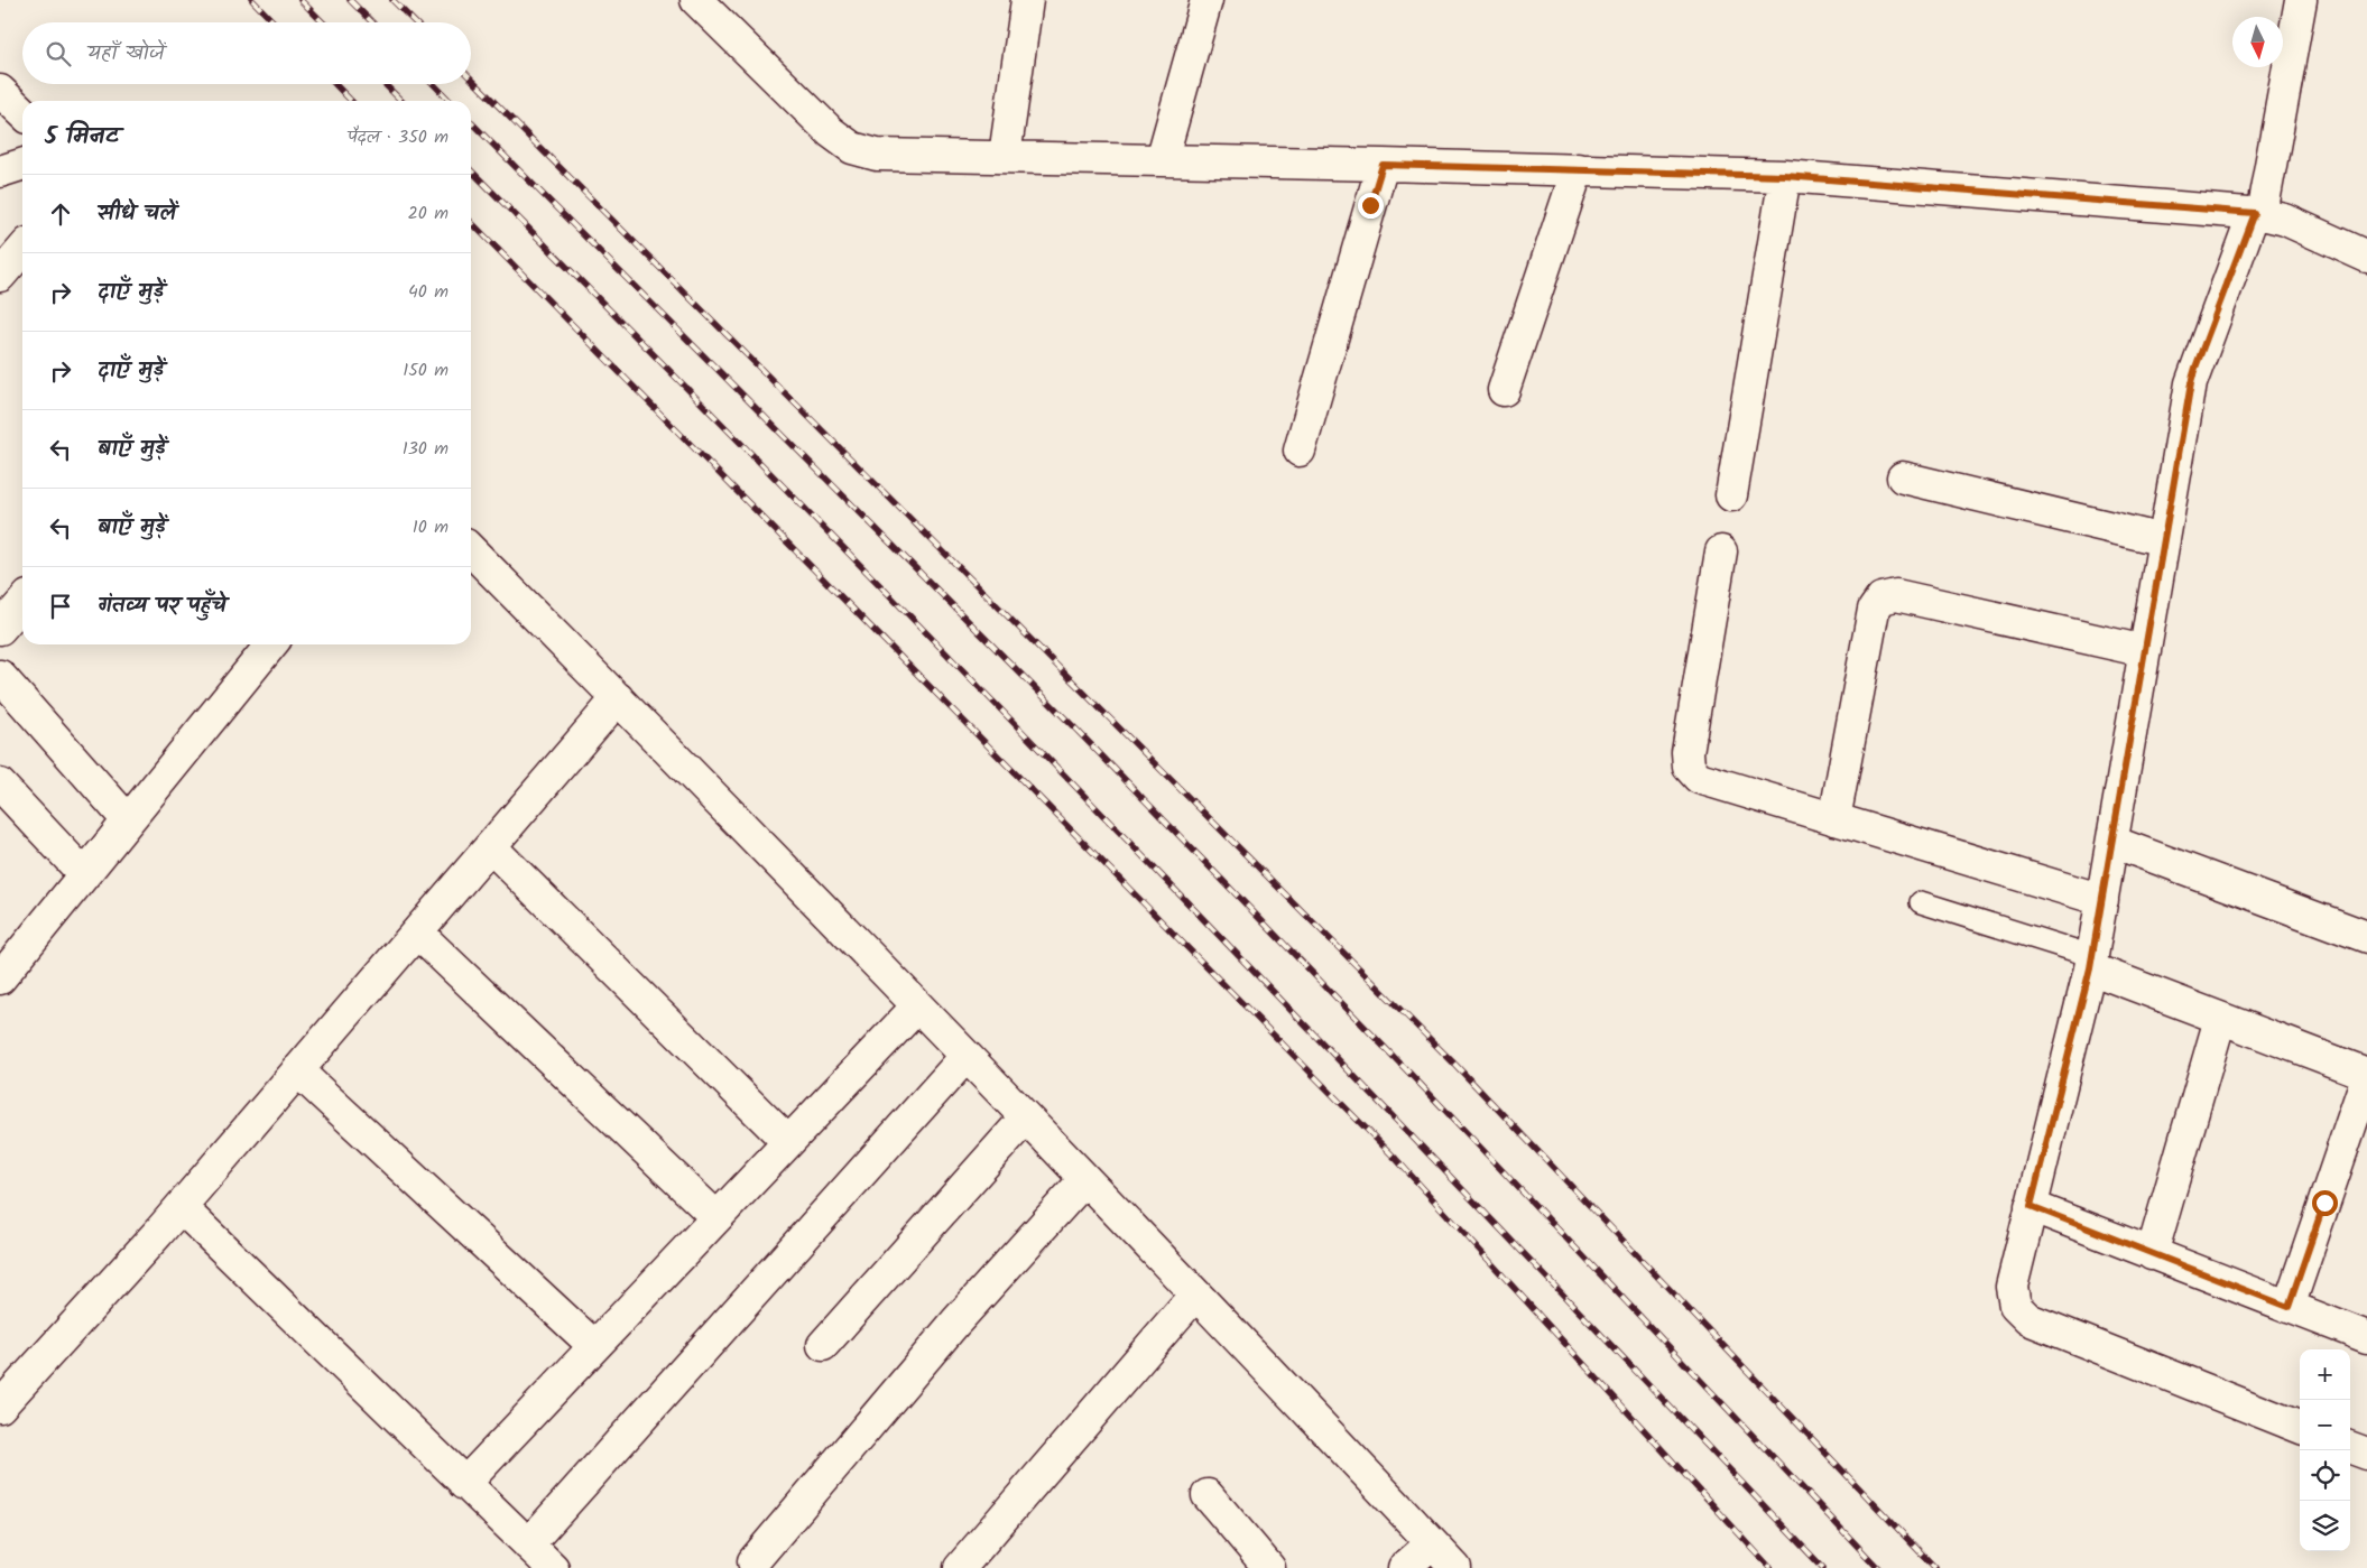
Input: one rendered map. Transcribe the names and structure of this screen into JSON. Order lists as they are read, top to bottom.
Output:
{
  "north": "bottom",
  "page": {
    "search": "यहाँ खोजें",
    "heading": ["5 मिनट", "पैदल · 350 m"],
    "list": [
      ["सीधे चलें", "20 m"],
      ["दाएँ मुड़ें", "40 m"],
      ["दाएँ मुड़ें", "150 m"],
      ["बाएँ मुड़ें", "130 m"],
      ["बाएँ मुड़ें", "10 m"],
      "गंतव्य पर पहुँचे"
    ],
    "map_buttons": ["+", "−"]
  }
}
